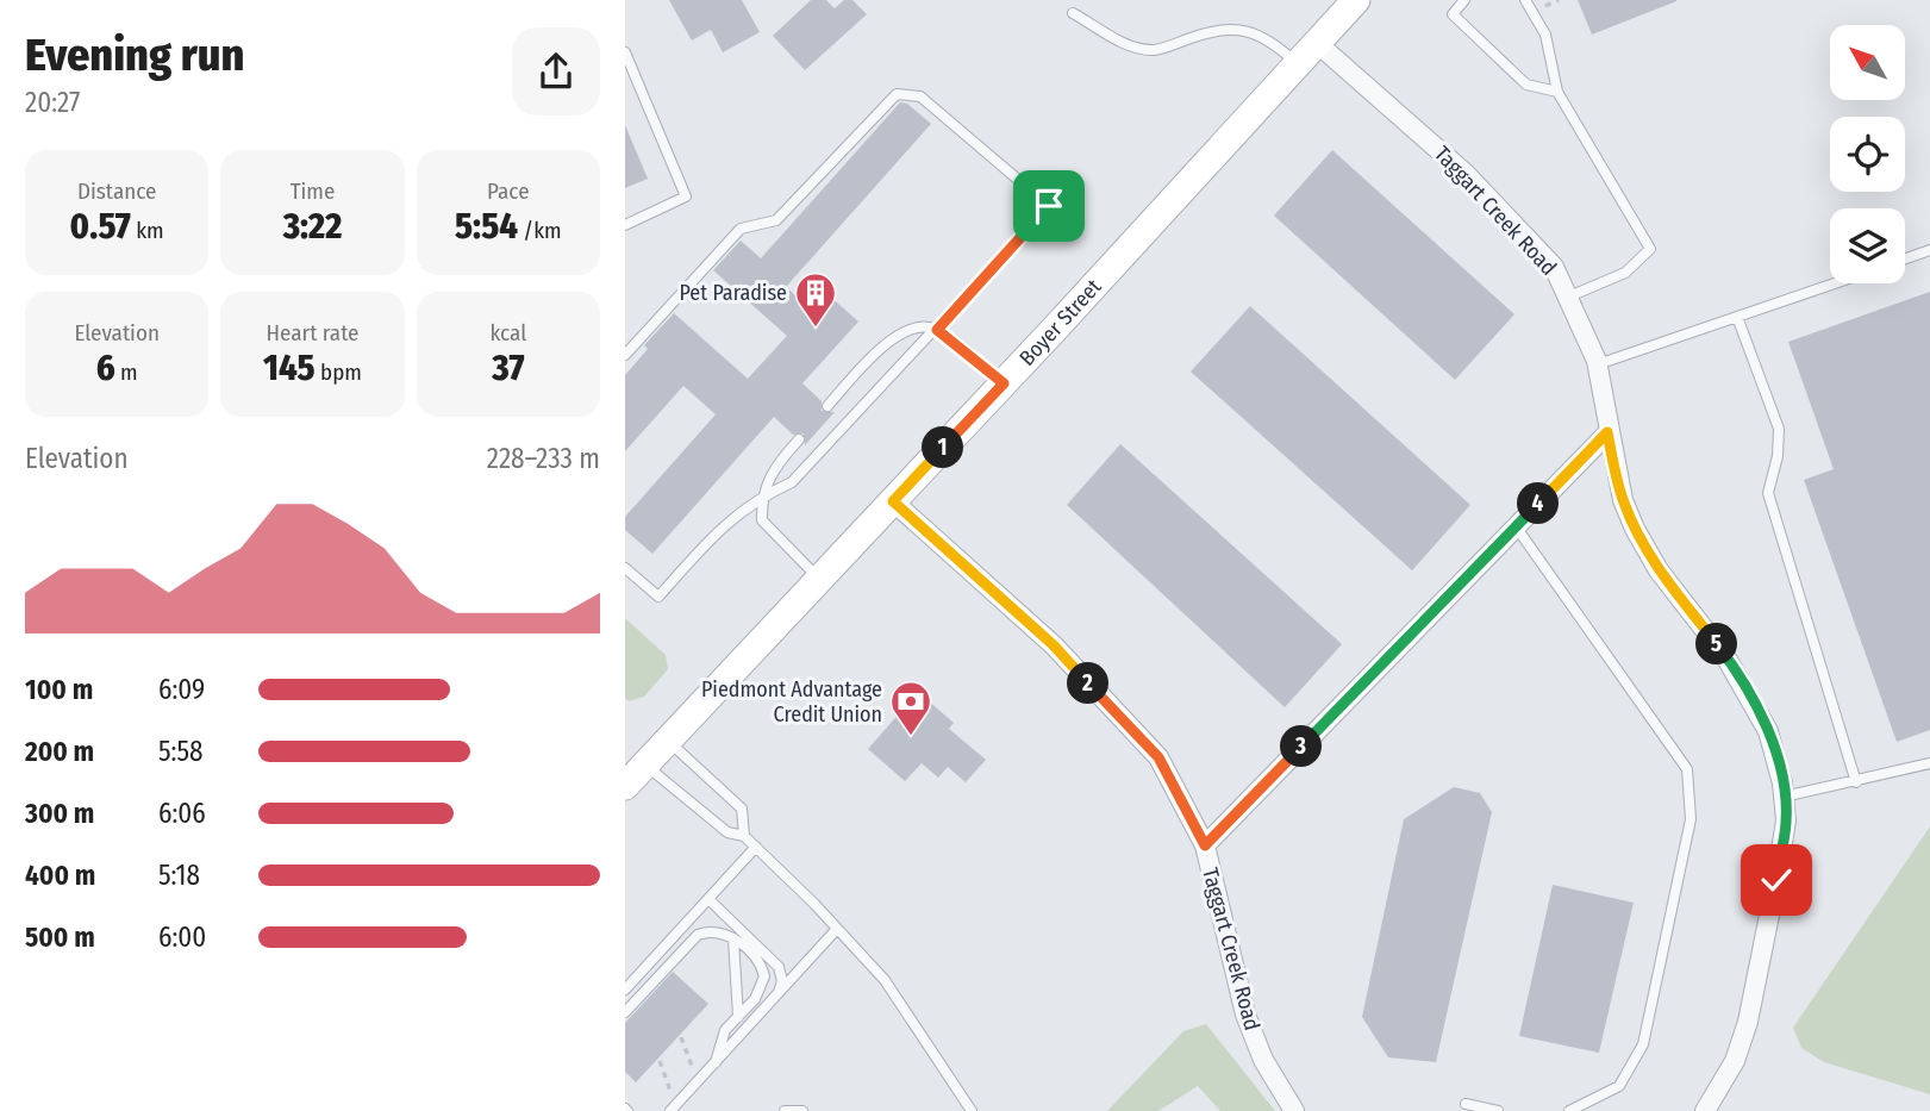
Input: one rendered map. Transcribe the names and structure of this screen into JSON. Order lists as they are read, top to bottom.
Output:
{
  "streets": {
    "main road": ["Boyer Street"],
    "street": ["Taggart Creek Road"]
  },
  "crossings": [
    ["Taggart Creek Road", "Boyer Street"]
  ],
  "places": {
    "building": ["Pet Paradise"],
    "bank": ["Piedmont Advantage Credit Union"]
  },
  "north": "top left",
  "page": {
    "heading": ["Evening run", "20:27"],
    "stats": [
      ["Distance", "0.57 km"],
      ["Time", "3:22"],
      ["Pace", "5:54 /km"],
      ["Elevation", "6 m"],
      ["Heart rate", "145 bpm"],
      ["kcal", "37"]
    ],
    "chart": ["Elevation", "228–233 m"],
    "pins": [
      "1",
      "4",
      "5",
      "2",
      "3"
    ],
    "list": [
      {
        "name": "100 m",
        "note": "6:09"
      },
      {
        "name": "200 m",
        "note": "5:58"
      },
      {
        "name": "300 m",
        "note": "6:06"
      },
      {
        "name": "400 m",
        "note": "5:18"
      },
      {
        "name": "500 m",
        "note": "6:00"
      }
    ]
  }
}
